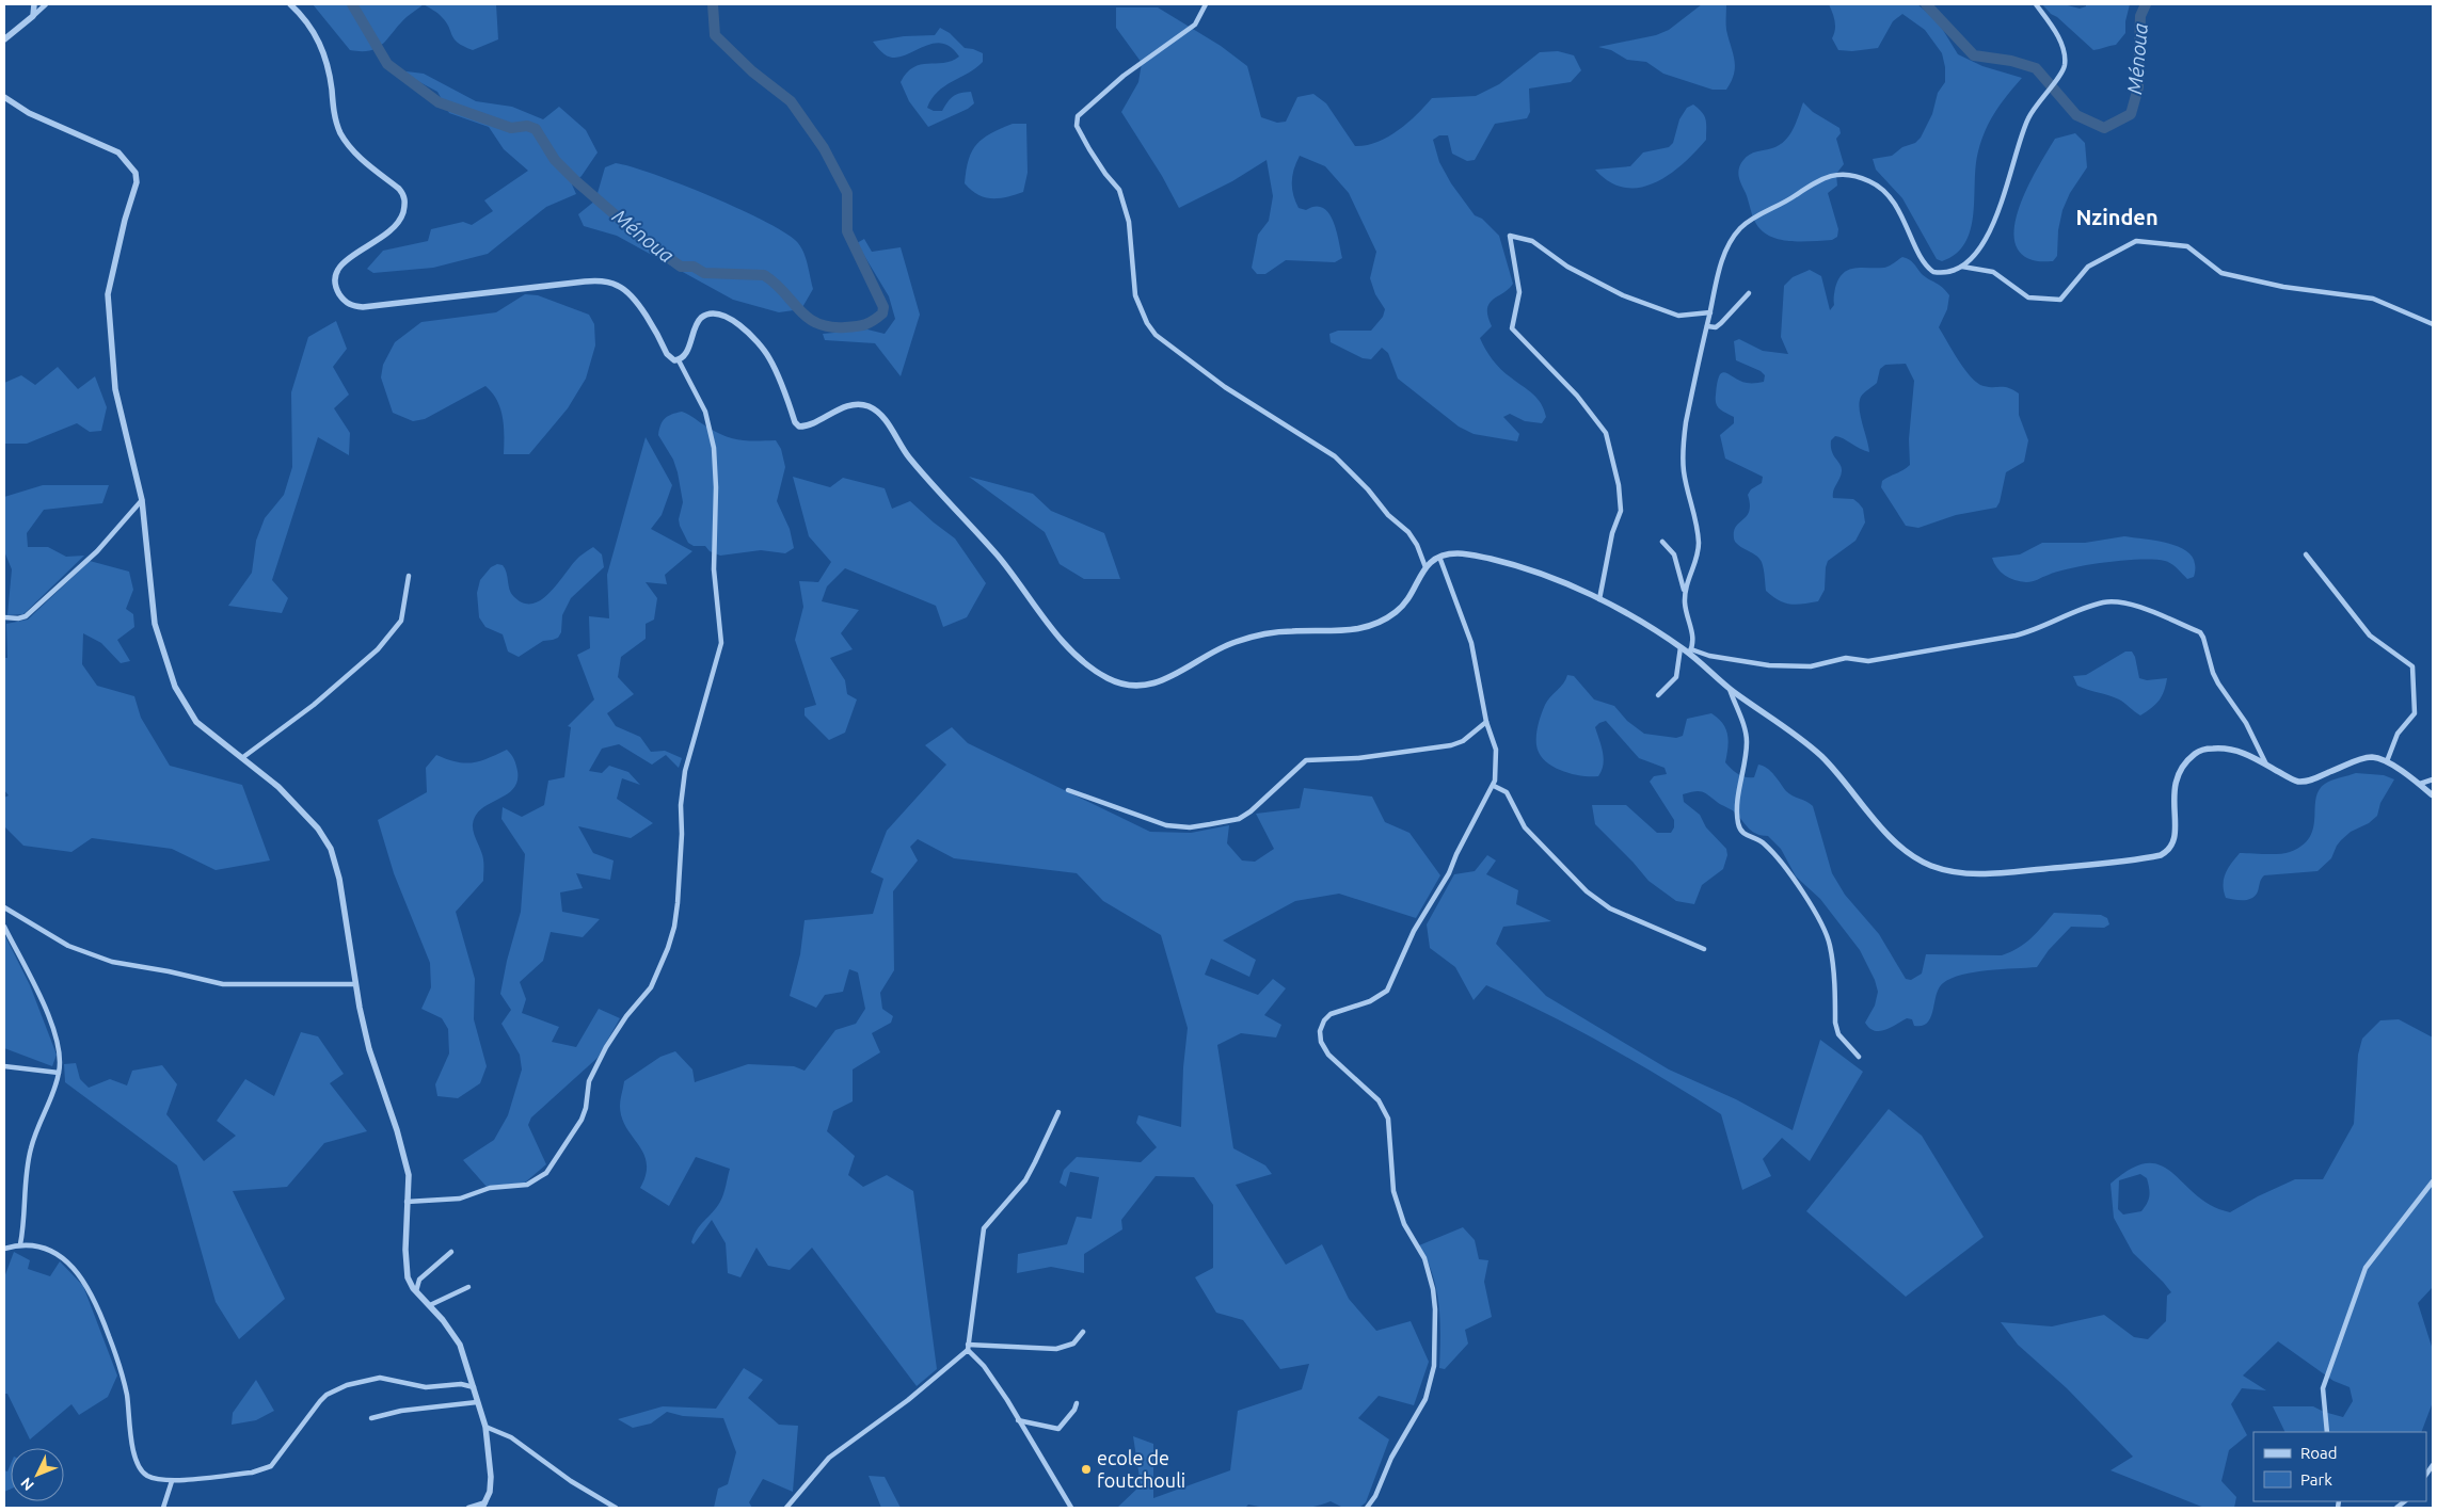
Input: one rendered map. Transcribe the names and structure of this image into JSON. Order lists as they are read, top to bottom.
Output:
{
  "districts": ["Nzinden"],
  "water": ["Ménoua"],
  "places": ["ecole de foutchouli"],
  "legend": ["Road", "Park"],
  "north": "bottom left"
}
